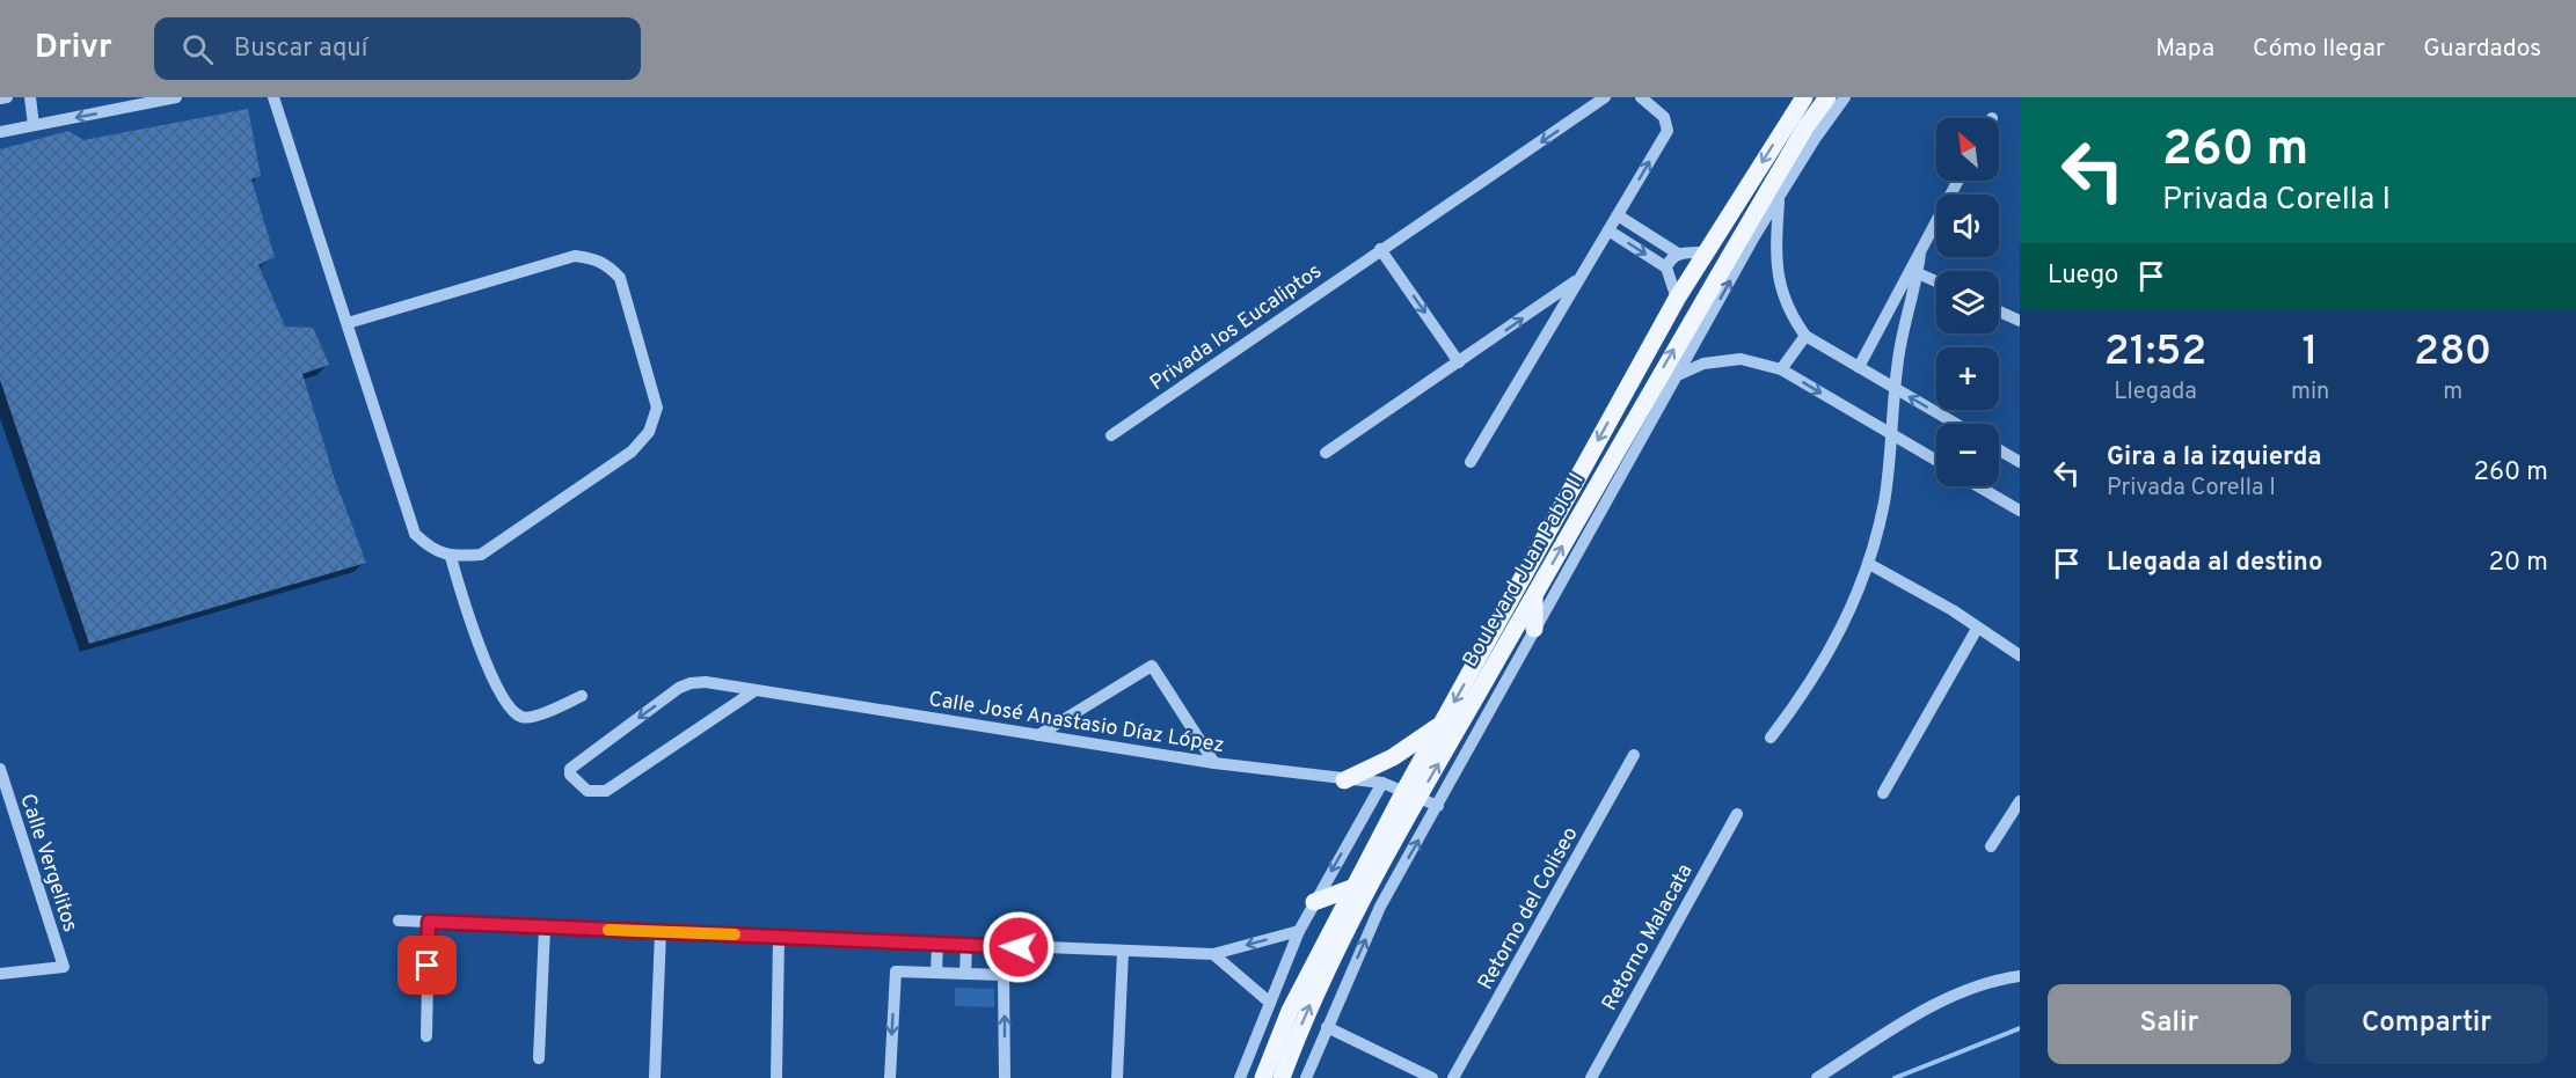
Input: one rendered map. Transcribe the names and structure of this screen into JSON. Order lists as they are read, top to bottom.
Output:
{
  "streets": {
    "main road": ["Boulevard Juan Pablo II"],
    "street": [
      "Privada los Eucaliptos",
      "Calle José Anastasio Díaz López",
      "Calle Vergelitos",
      "Retorno del Coliseo",
      "Retorno Malacata"
    ]
  },
  "crossings": [
    ["Boulevard Juan Pablo II", "Calle José Anastasio Díaz López"]
  ],
  "one_way": ["Privada los Eucaliptos"],
  "north": "top left",
  "page": {
    "header": "Drivr",
    "search": "Buscar aquí",
    "nav": ["Mapa", "Cómo llegar", "Guardados"],
    "turn": ["260 m", "Privada Corella I"],
    "map_buttons": ["+", "−"],
    "then": "Luego",
    "eta": [
      "21:52",
      "Llegada",
      "1",
      "min",
      "280",
      "m"
    ],
    "list": [
      {
        "name": "Gira a la izquierda",
        "note": "Privada Corella I",
        "value": "260 m"
      },
      {
        "name": "Llegada al destino",
        "value": "20 m"
      }
    ],
    "buttons": ["Salir", "Compartir"]
  }
}
